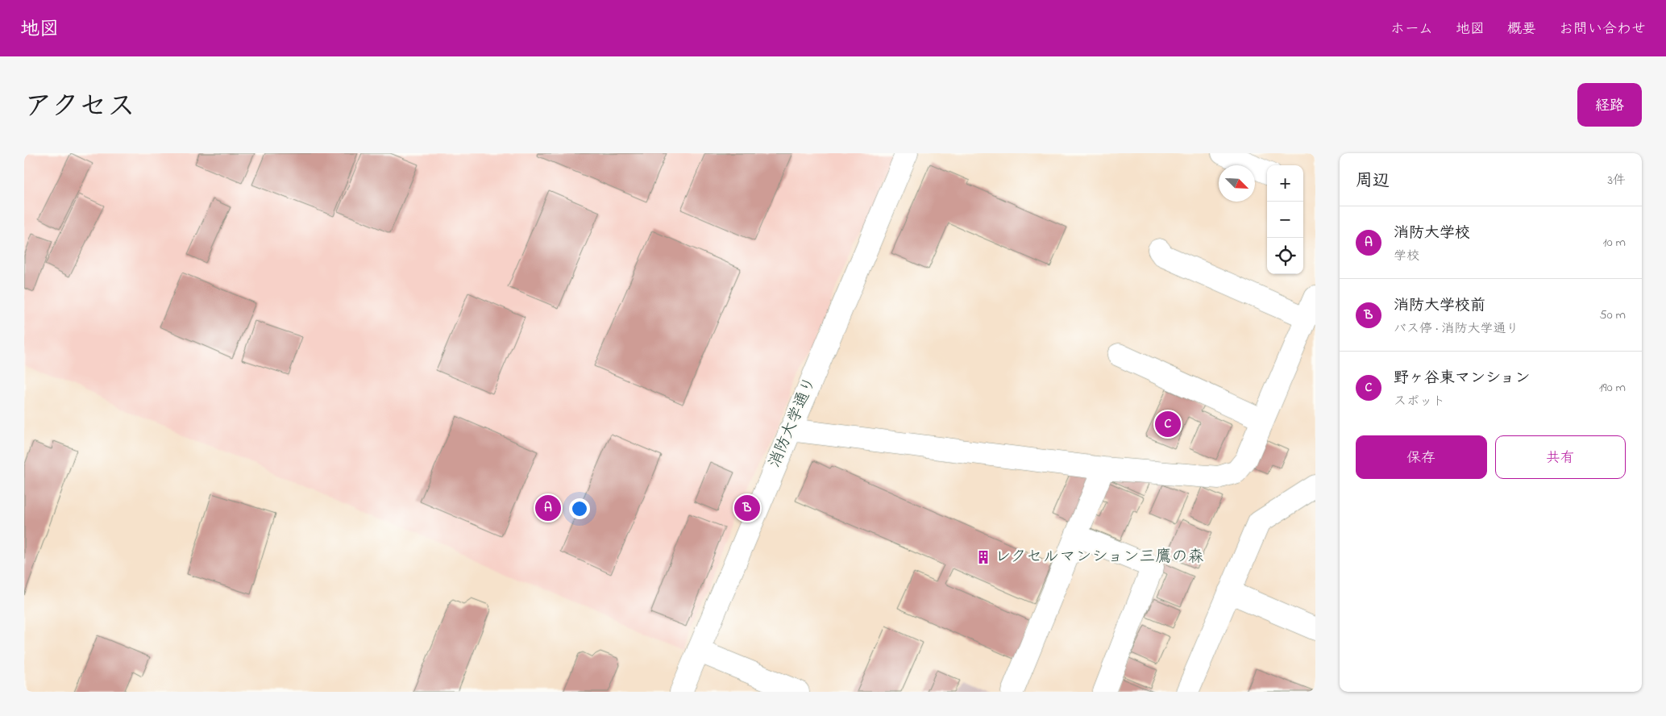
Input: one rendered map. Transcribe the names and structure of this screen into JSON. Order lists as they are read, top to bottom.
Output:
{
  "streets": {
    "street": ["消防大学通り"]
  },
  "places": {
    "building": ["レクセルマンション三鷹の森"]
  },
  "north": "bottom right",
  "page": {
    "header": "地図",
    "nav": [
      "ホーム",
      "地図",
      "概要",
      "お問い合わせ"
    ],
    "title": "アクセス",
    "buttons": [
      "経路",
      ["保存", "共有"]
    ],
    "heading": ["周辺", "3件"],
    "map_buttons": ["+", "−"],
    "list": [
      {
        "mark": "A",
        "name": "消防大学校",
        "note": "学校",
        "value": "10 m"
      },
      {
        "mark": "B",
        "name": "消防大学校前",
        "note": "バス停 · 消防大学通り",
        "value": "50 m"
      },
      {
        "mark": "C",
        "name": "野ヶ谷東マンション",
        "note": "スポット",
        "value": "190 m"
      }
    ],
    "pins": ["C", "A", "B"]
  }
}
